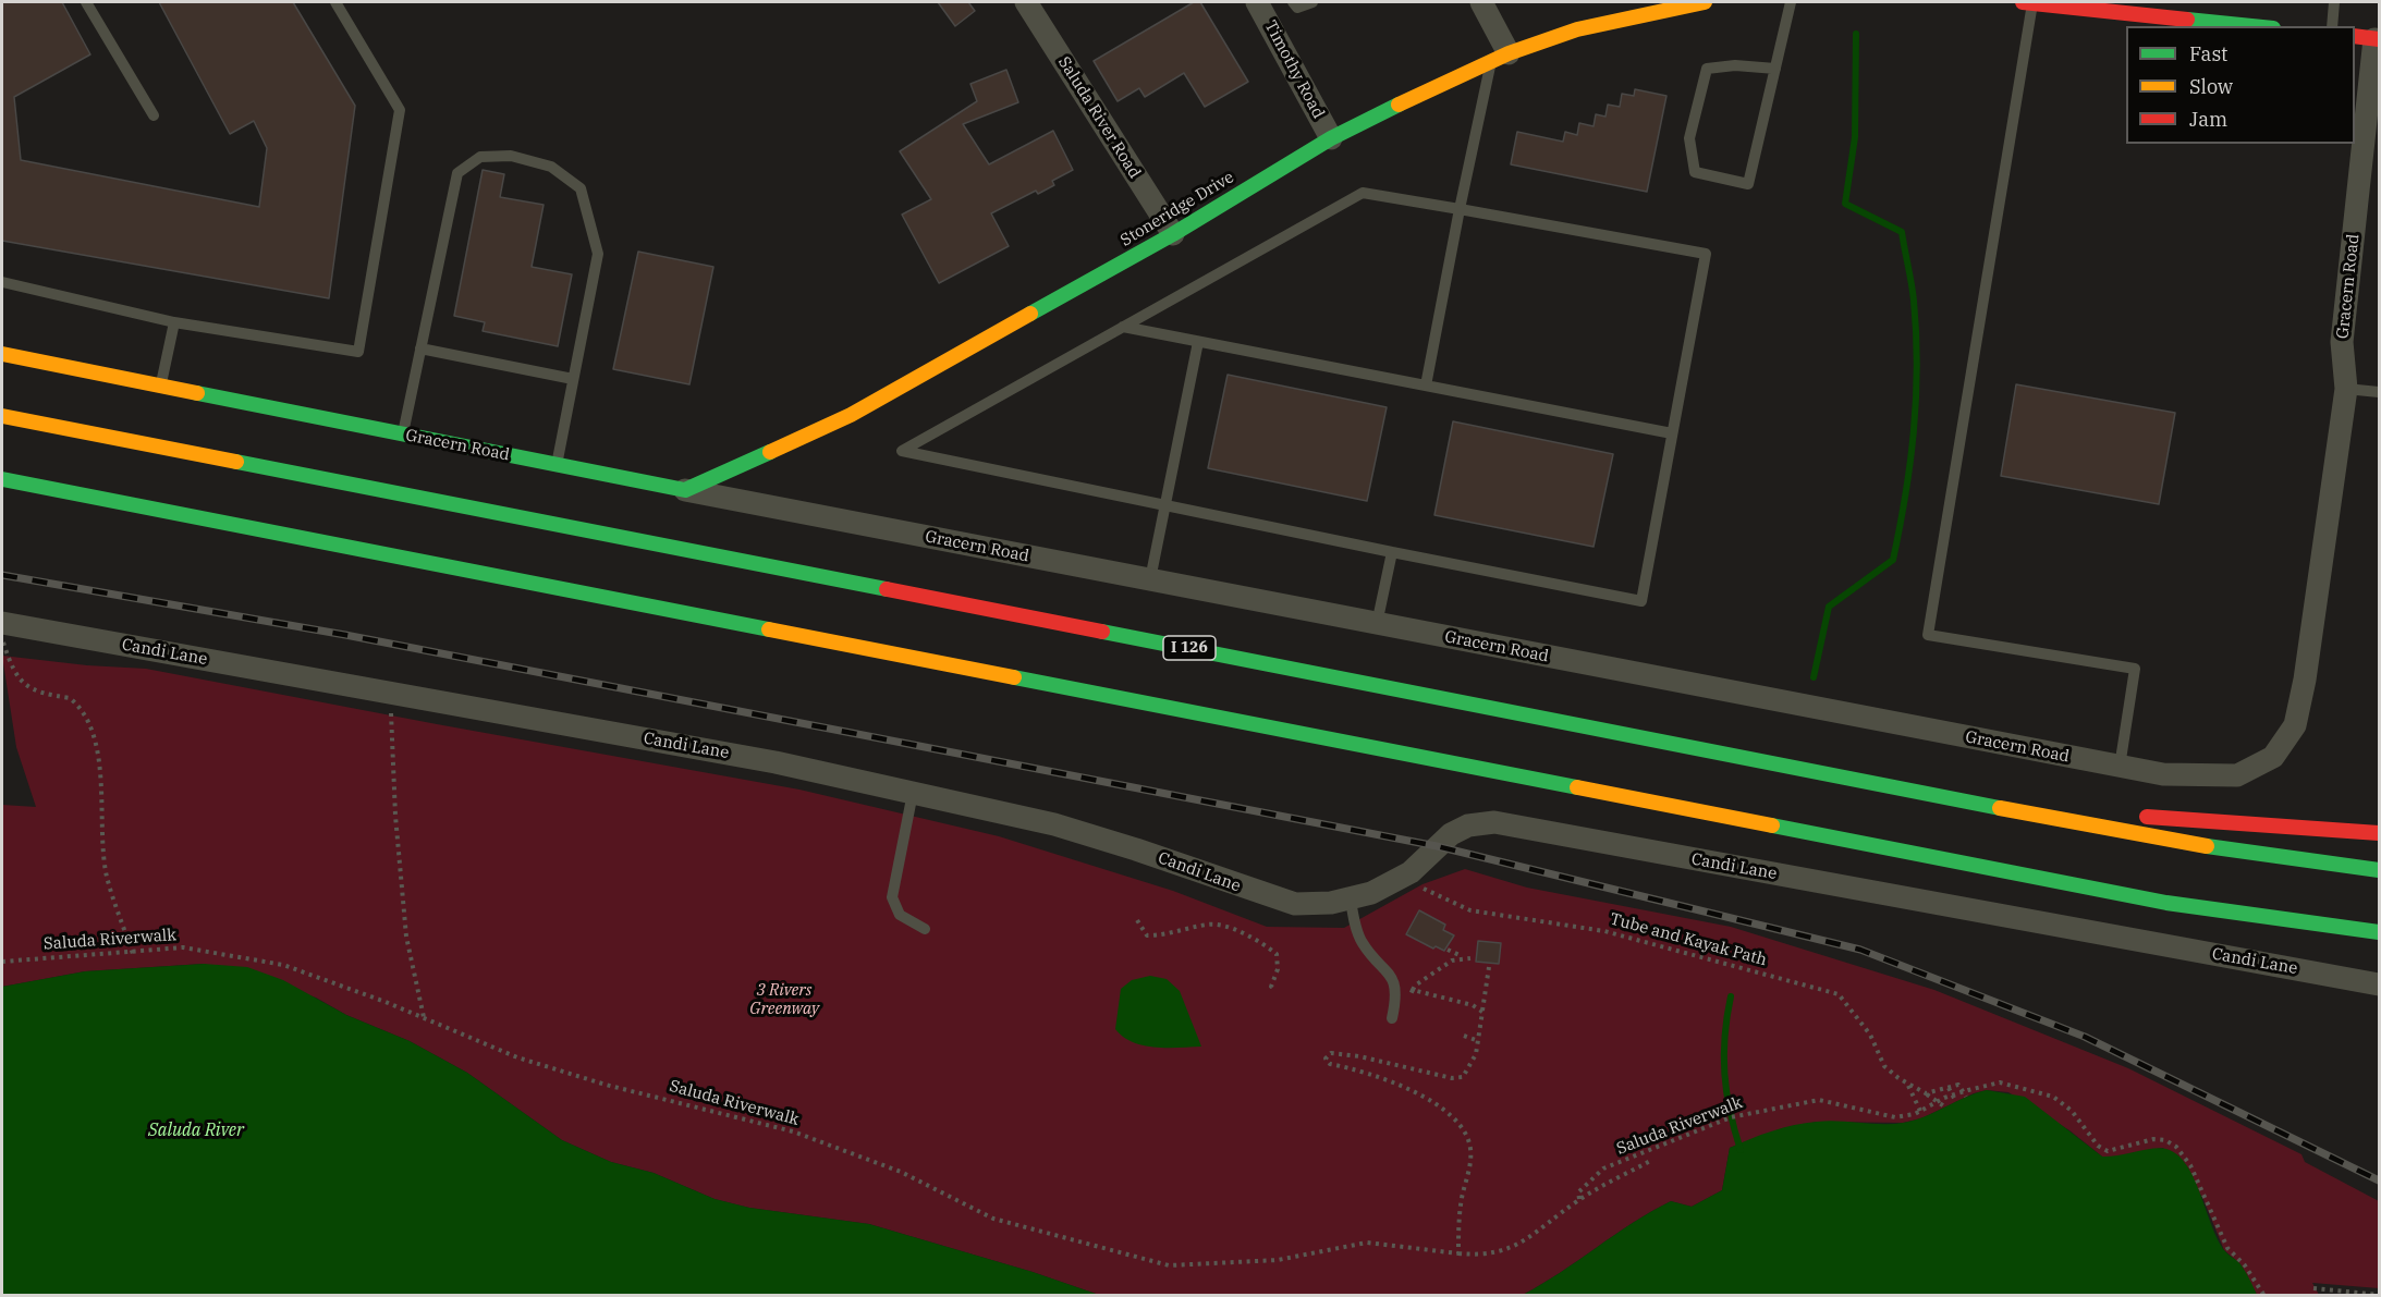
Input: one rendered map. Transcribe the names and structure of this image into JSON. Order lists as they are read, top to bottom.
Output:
{
  "streets": {
    "main road": ["Stoneridge Drive", "Gracern Road", "I 126"],
    "street": ["Timothy Road", "Saluda River Road", "Candi Lane"],
    "path": ["Saluda Riverwalk", "Tube and Kayak Path"]
  },
  "crossings": [
    ["Timothy Road", "Stoneridge Drive"],
    ["Saluda River Road", "Stoneridge Drive"],
    ["Stoneridge Drive", "Gracern Road"],
    ["Candi Lane", "Tube and Kayak Path"]
  ],
  "water": ["Saluda River"],
  "parks": ["3 Rivers Greenway"],
  "legend": ["Fast", "Slow", "Jam"]
}
